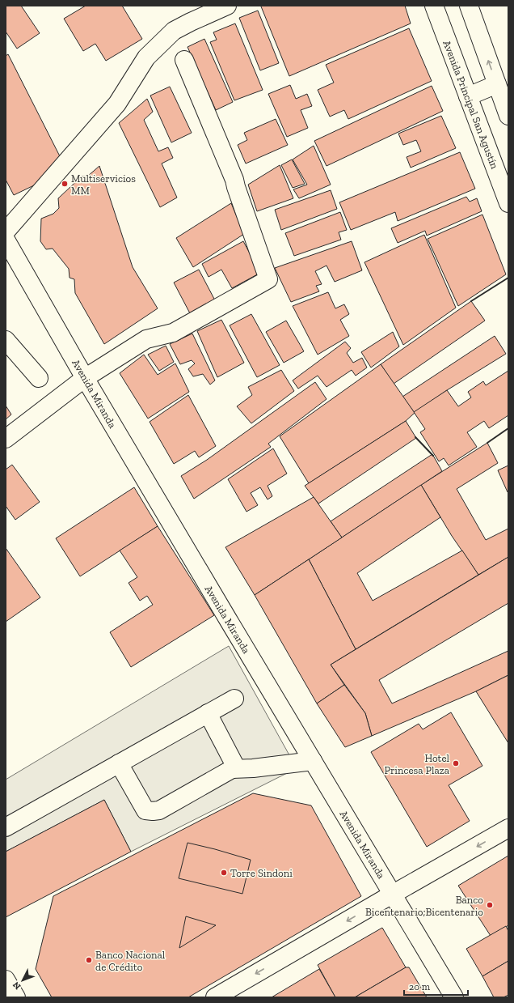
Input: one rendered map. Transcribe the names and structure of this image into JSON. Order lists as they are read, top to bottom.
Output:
{
  "streets": {
    "street": ["Avenida Principal San Agustín", "Avenida Miranda"]
  },
  "places": [
    "Multiservicios MM",
    "Hotel Princesa Plaza",
    "Torre Sindoni",
    "Banco Bicentenario;Bicentenario",
    "Banco Nacional de Crédito"
  ],
  "scale_bar": "20 m",
  "north": "bottom left"
}
